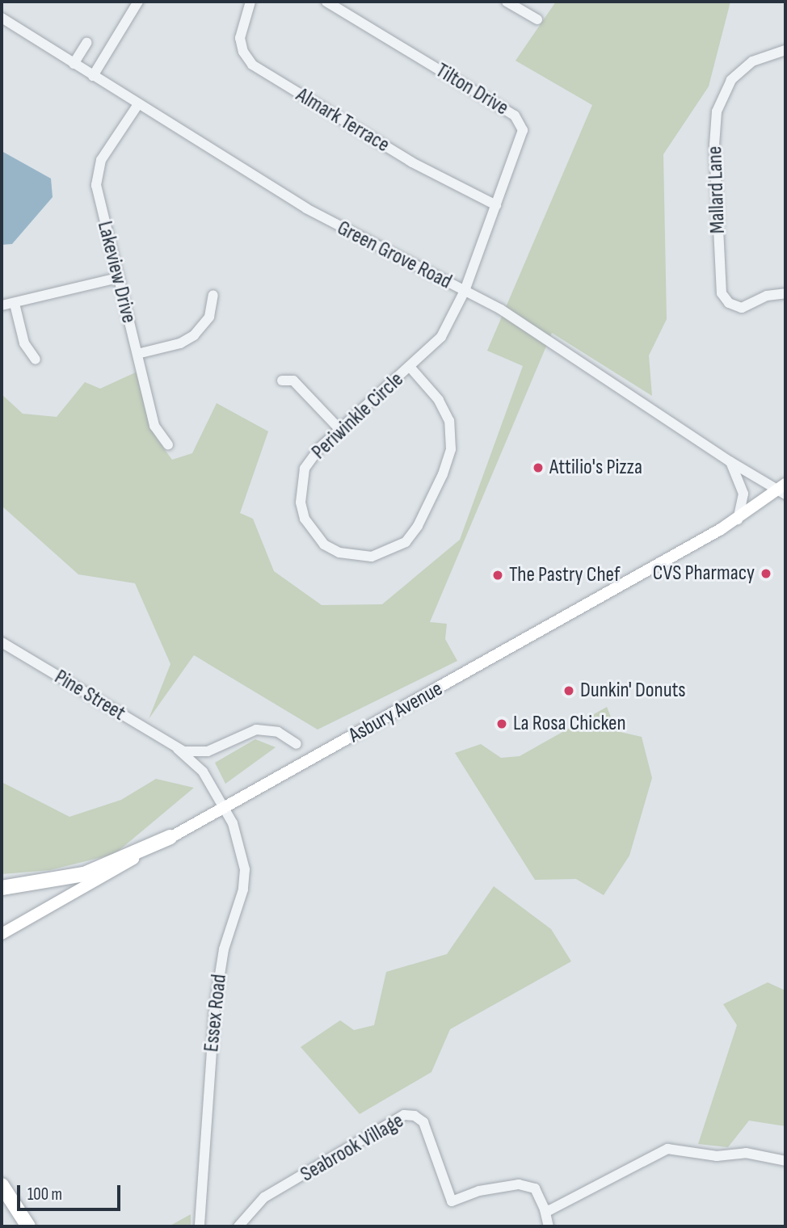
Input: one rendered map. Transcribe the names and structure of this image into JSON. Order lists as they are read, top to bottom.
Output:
{
  "streets": {
    "main road": ["Asbury Avenue"],
    "street": [
      "Tilton Drive",
      "Almark Terrace",
      "Mallard Lane",
      "Green Grove Road",
      "Lakeview Drive",
      "Periwinkle Circle",
      "Pine Street",
      "Essex Road",
      "Seabrook Village"
    ]
  },
  "crossings": [
    ["Tilton Drive", "Almark Terrace"],
    ["Tilton Drive", "Green Grove Road"],
    ["Tilton Drive", "Periwinkle Circle"],
    ["Green Grove Road", "Lakeview Drive"],
    ["Green Grove Road", "Periwinkle Circle"],
    ["Green Grove Road", "Asbury Avenue"],
    ["Pine Street", "Asbury Avenue"],
    ["Pine Street", "Essex Road"],
    ["Asbury Avenue", "Essex Road"]
  ],
  "places": [
    "Attilio's Pizza",
    "CVS Pharmacy",
    "The Pastry Chef",
    "Dunkin' Donuts",
    "La Rosa Chicken"
  ],
  "scale_bar": "100 m"
}
